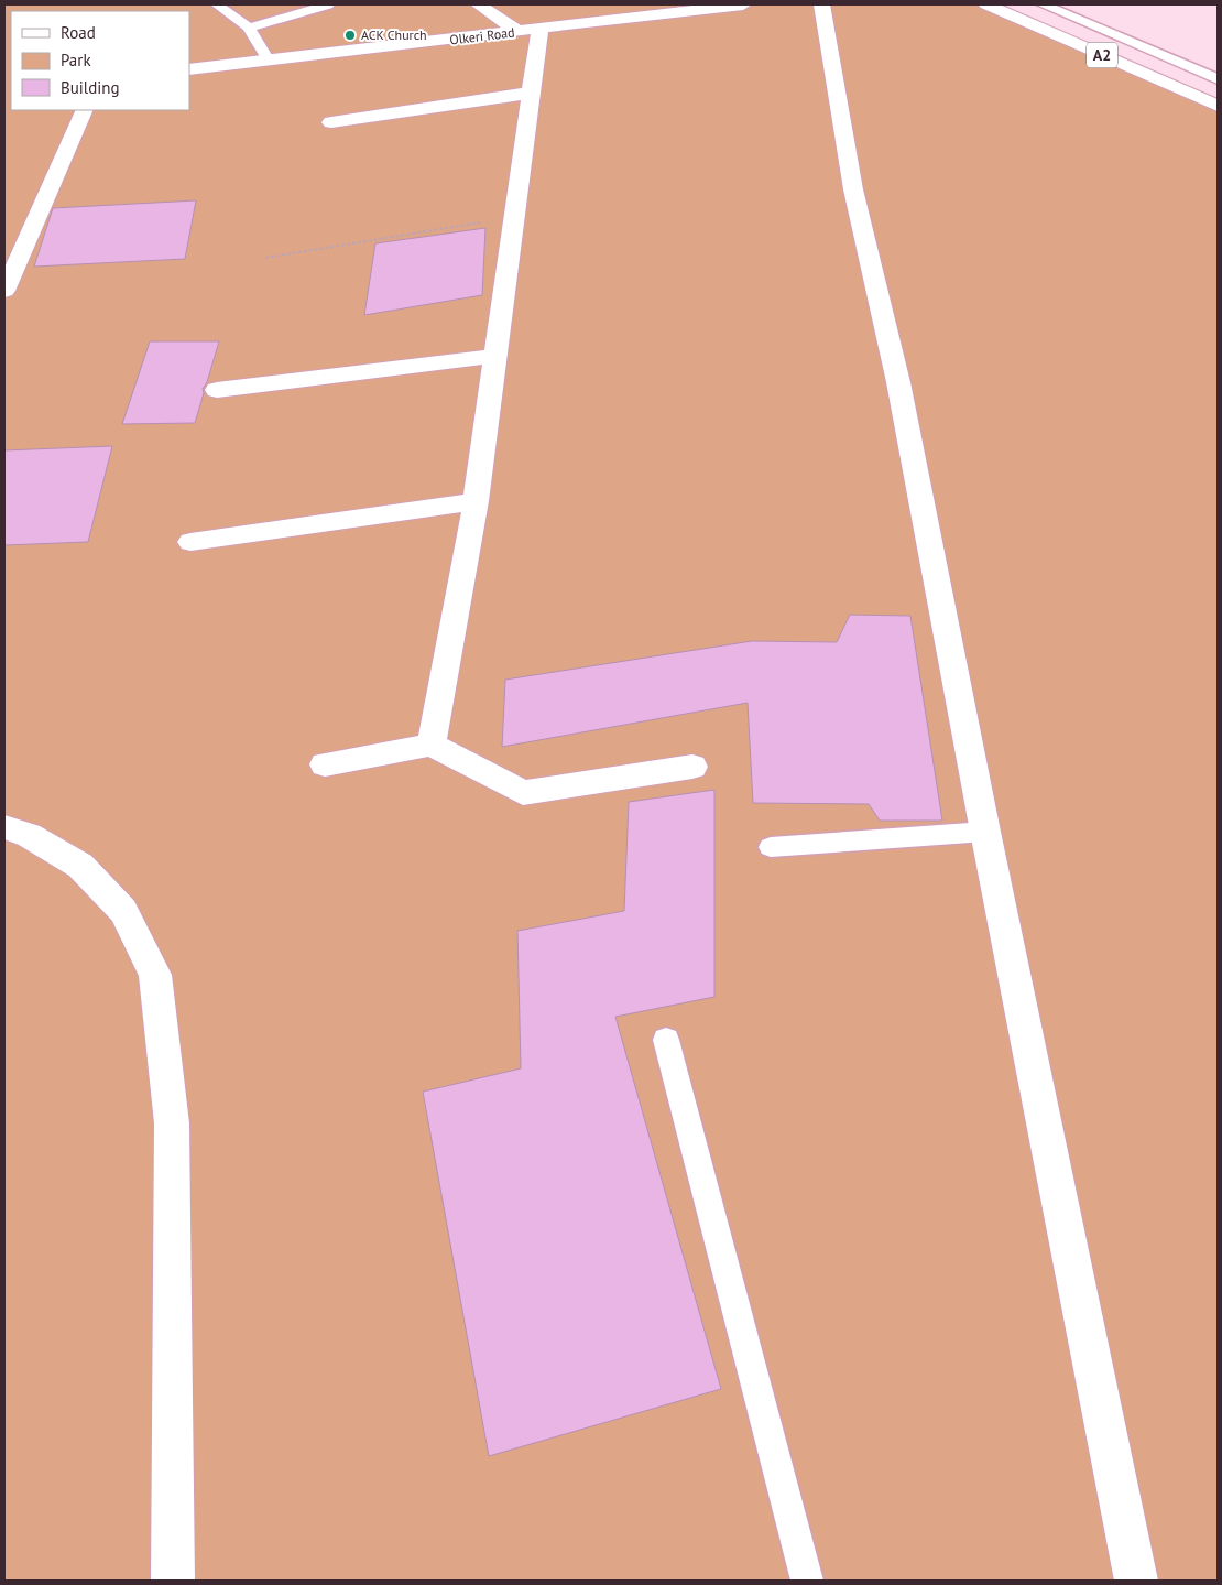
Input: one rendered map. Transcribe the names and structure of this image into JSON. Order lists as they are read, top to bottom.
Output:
{
  "streets": {
    "main road": ["Olkeri Road", "A2"]
  },
  "places": ["ACK Church"],
  "legend": ["Road", "Park", "Building"]
}
